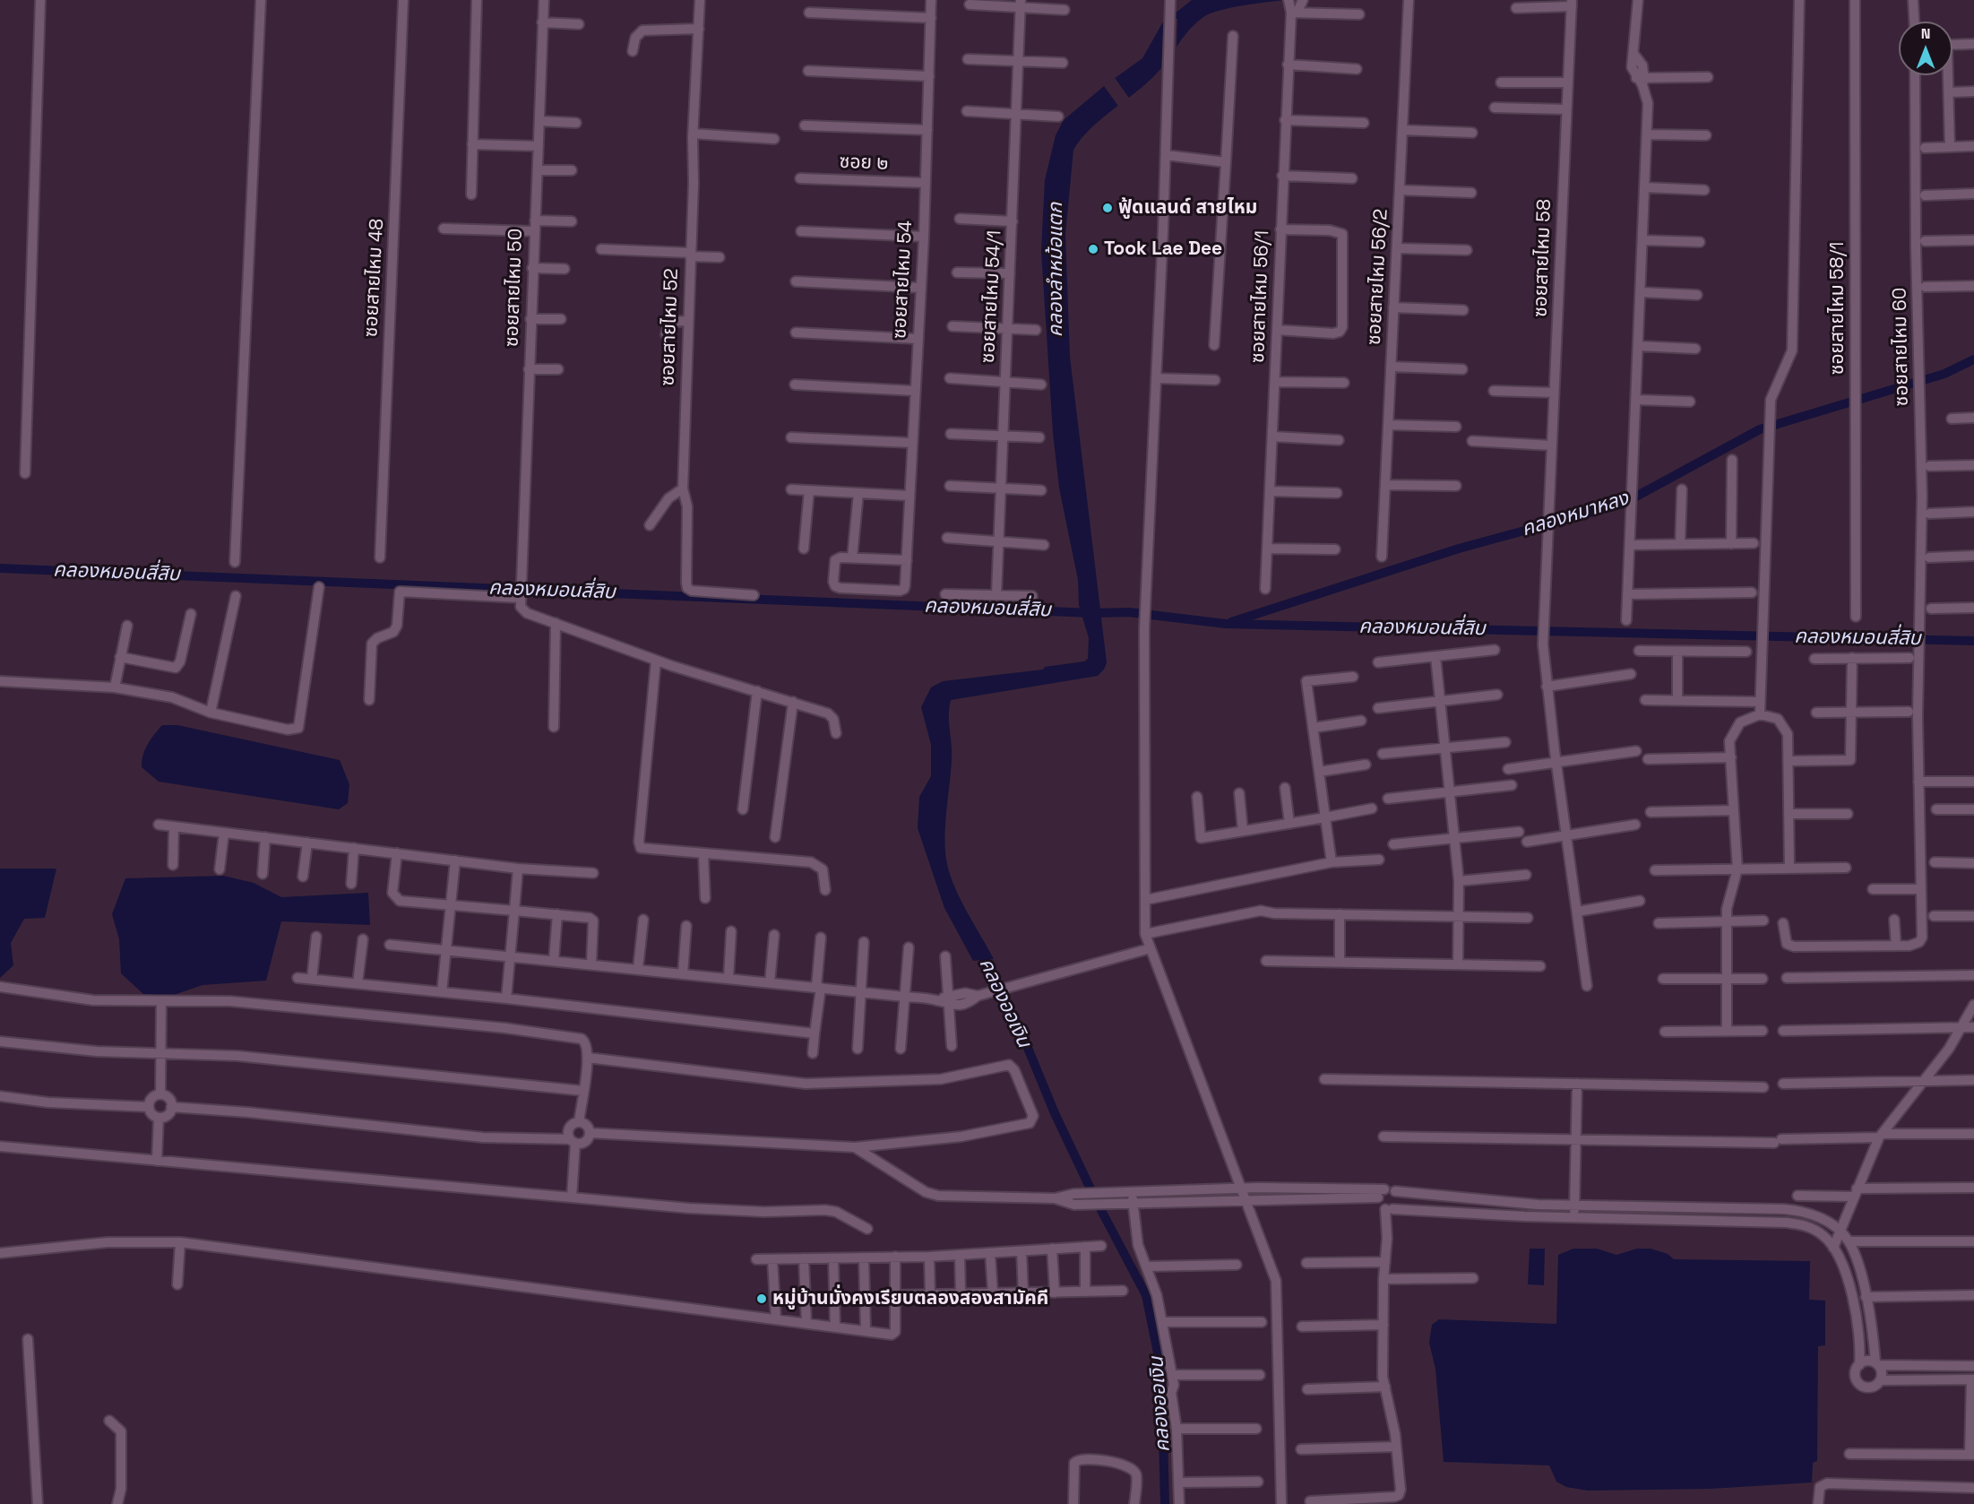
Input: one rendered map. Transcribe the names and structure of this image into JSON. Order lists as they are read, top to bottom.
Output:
{
  "streets": {
    "street": [
      "ซอย ๒",
      "ซอยสายไหม 58",
      "ซอยสายไหม 56/2",
      "ซอยสายไหม 48",
      "ซอยสายไหม 54",
      "ซอยสายไหม 50",
      "ซอยสายไหม 54/1",
      "ซอยสายไหม 56/1",
      "ซอยสายไหม 58/1",
      "ซอยสายไหม 52",
      "ซอยสายไหม 60"
    ]
  },
  "crossings": [
    ["ซอย ๒", "ซอยสายไหม 54"]
  ],
  "water": [
    "คลองลำหม้อแตก",
    "คลองหมาหลง",
    "คลองหมอนสี่สิบ",
    "คลองออเงิน"
  ],
  "places": ["ฟู้ดแลนด์ สายไหม", "Took Lae Dee", "หมู่บ้านมั่งคงเรียบตลองสองสามัคคี"],
  "north": "top"
}
